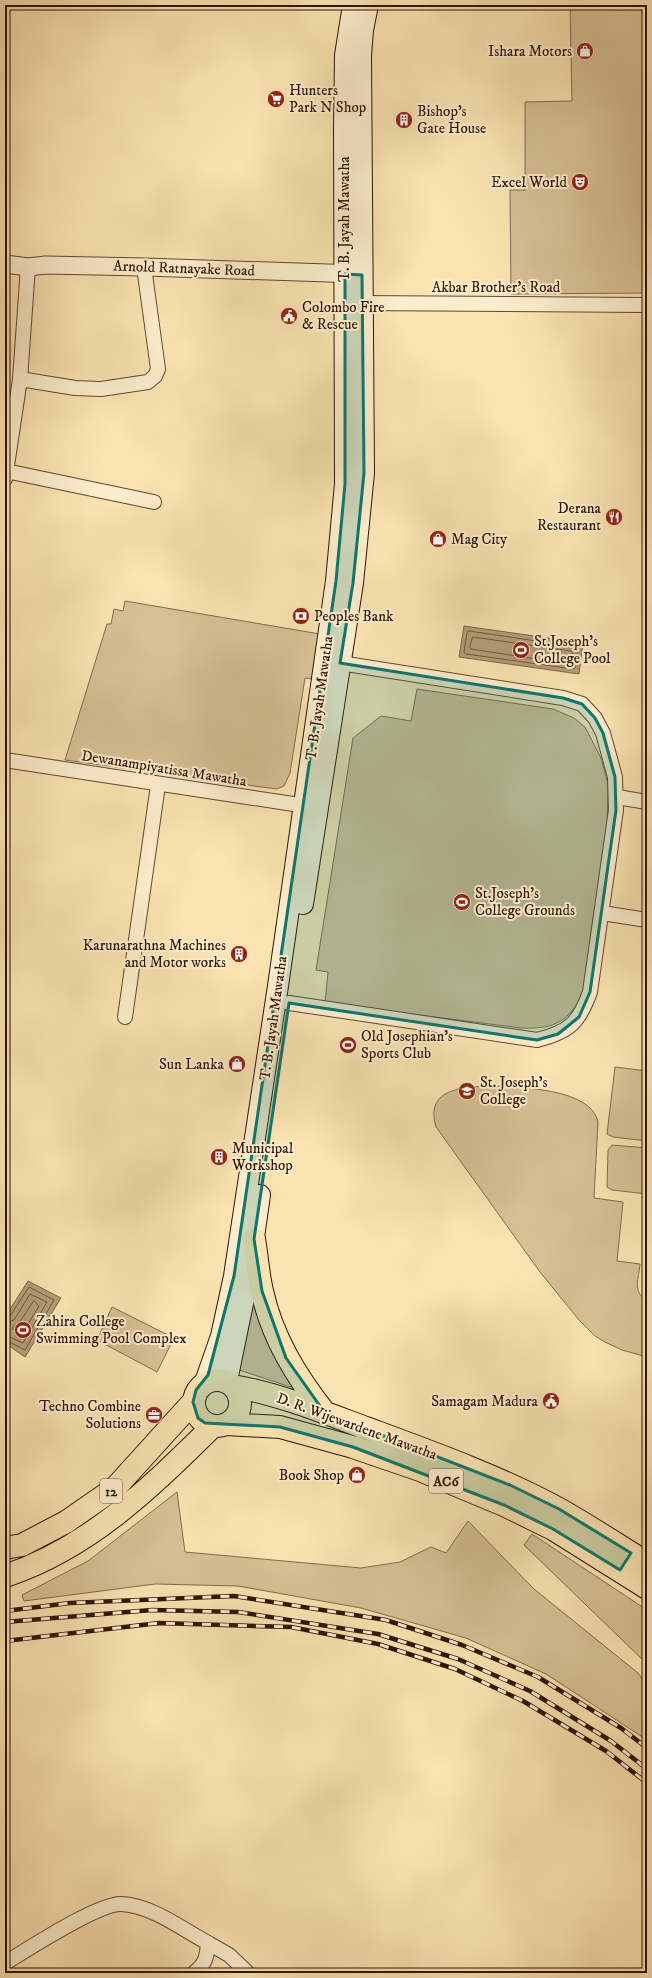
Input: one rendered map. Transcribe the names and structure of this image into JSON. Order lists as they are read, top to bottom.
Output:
{
  "streets": {
    "main road": [
      "T. B. Jayah Mawatha",
      "D. R. Wijewardene Mawatha",
      "AC6",
      "12"
    ],
    "street": ["Arnold Ratnayake Road", "Akbar Brother's Road", "Dewanampiyatissa Mawatha"]
  },
  "crossings": [
    ["T. B. Jayah Mawatha", "Arnold Ratnayake Road"],
    ["T. B. Jayah Mawatha", "Akbar Brother's Road"],
    ["T. B. Jayah Mawatha", "Dewanampiyatissa Mawatha"],
    ["T. B. Jayah Mawatha", "D. R. Wijewardene Mawatha"],
    ["T. B. Jayah Mawatha", "12"],
    ["D. R. Wijewardene Mawatha", "12"]
  ],
  "places": {
    "shop": [
      "Ishara Motors",
      "Mag City",
      "Sun Lanka",
      "Book Shop"
    ],
    "supermarket": ["Hunters Park N Shop"],
    "building": ["Bishop's Gate House", "Karunarathna Machines and Motor works", "Municipal Workshop"],
    "theatre": ["Excel World"],
    "public building": ["Colombo Fire & Rescue", "Samagam Madura"],
    "restaurant": ["Derana Restaurant"],
    "bank": ["Peoples Bank"],
    "sports": [
      "St.Joseph's College Pool",
      "St.Joseph's College Grounds",
      "Old Josephian's Sports Club",
      "Zahira College Swimming Pool Complex"
    ],
    "school or university": ["St. Joseph's College"],
    "office": ["Techno Combine Solutions"]
  }
}
